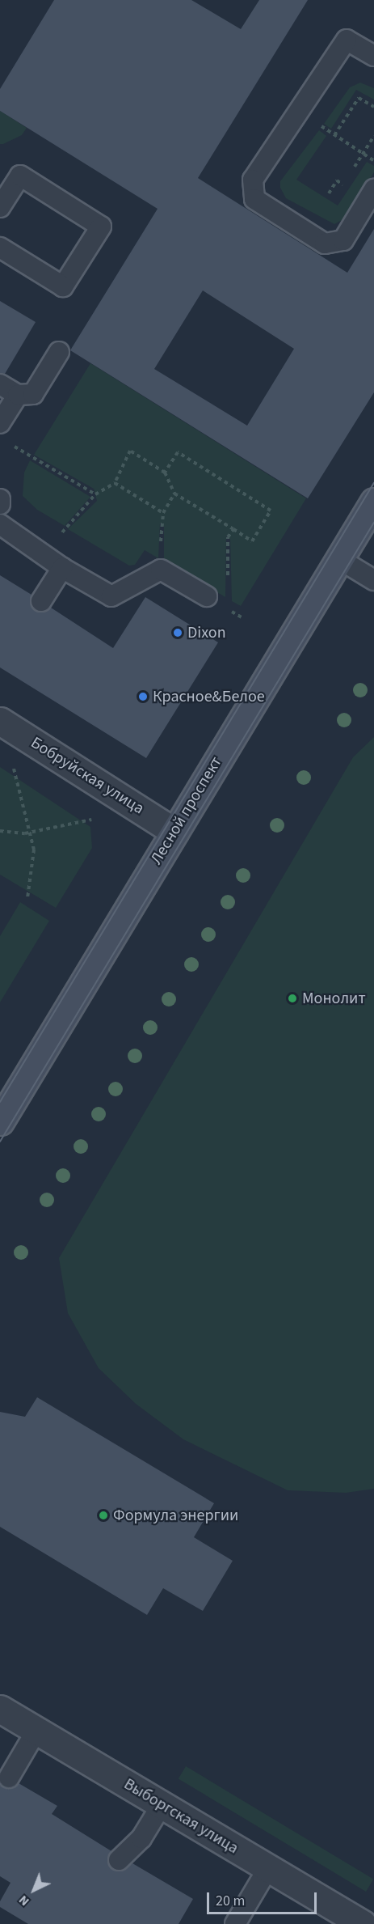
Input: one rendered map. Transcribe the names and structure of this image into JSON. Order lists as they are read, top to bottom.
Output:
{
  "streets": {
    "main road": ["Лесной проспект"],
    "street": ["Бобруйская улица", "Выборгская улица"]
  },
  "crossings": [
    ["Бобруйская улица", "Лесной проспект"]
  ],
  "places": [
    "Dixon",
    "Красное&Белое",
    "Монолит",
    "Формула энергии"
  ],
  "scale_bar": "20 m",
  "north": "bottom left"
}
